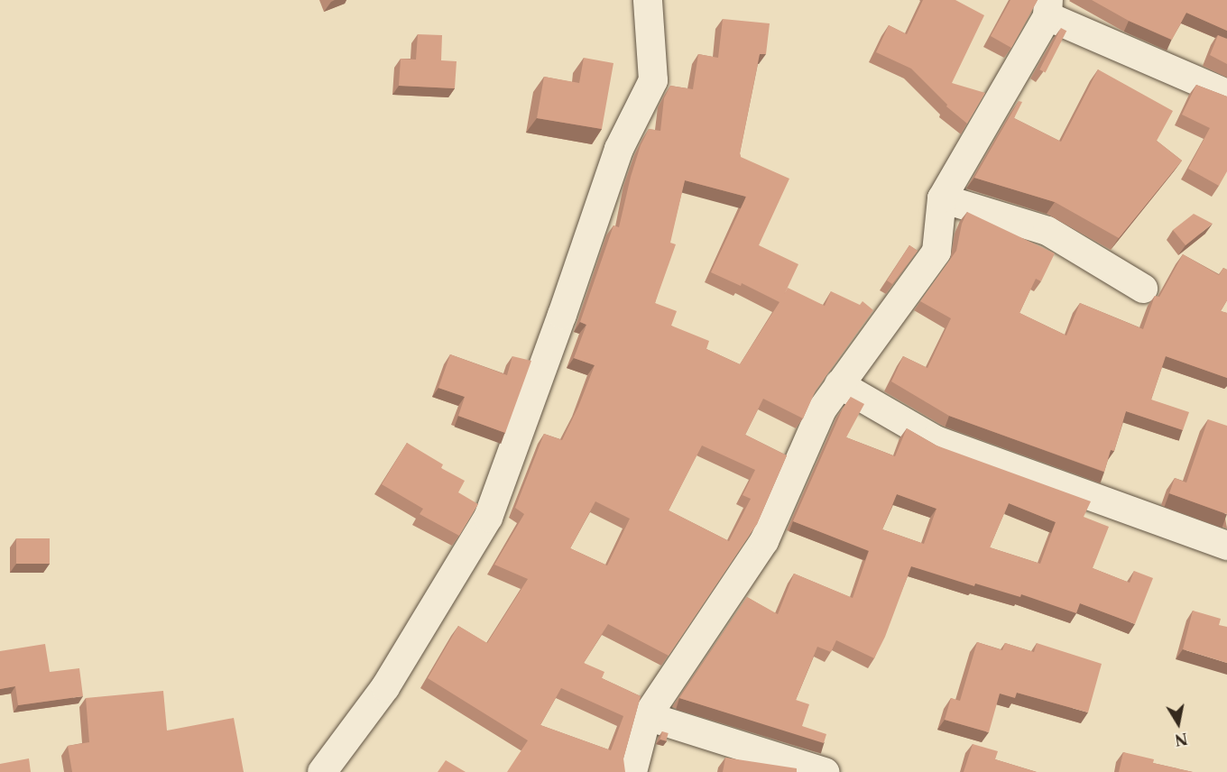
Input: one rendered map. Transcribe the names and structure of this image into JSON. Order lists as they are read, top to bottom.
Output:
{
  "north": "bottom"
}
